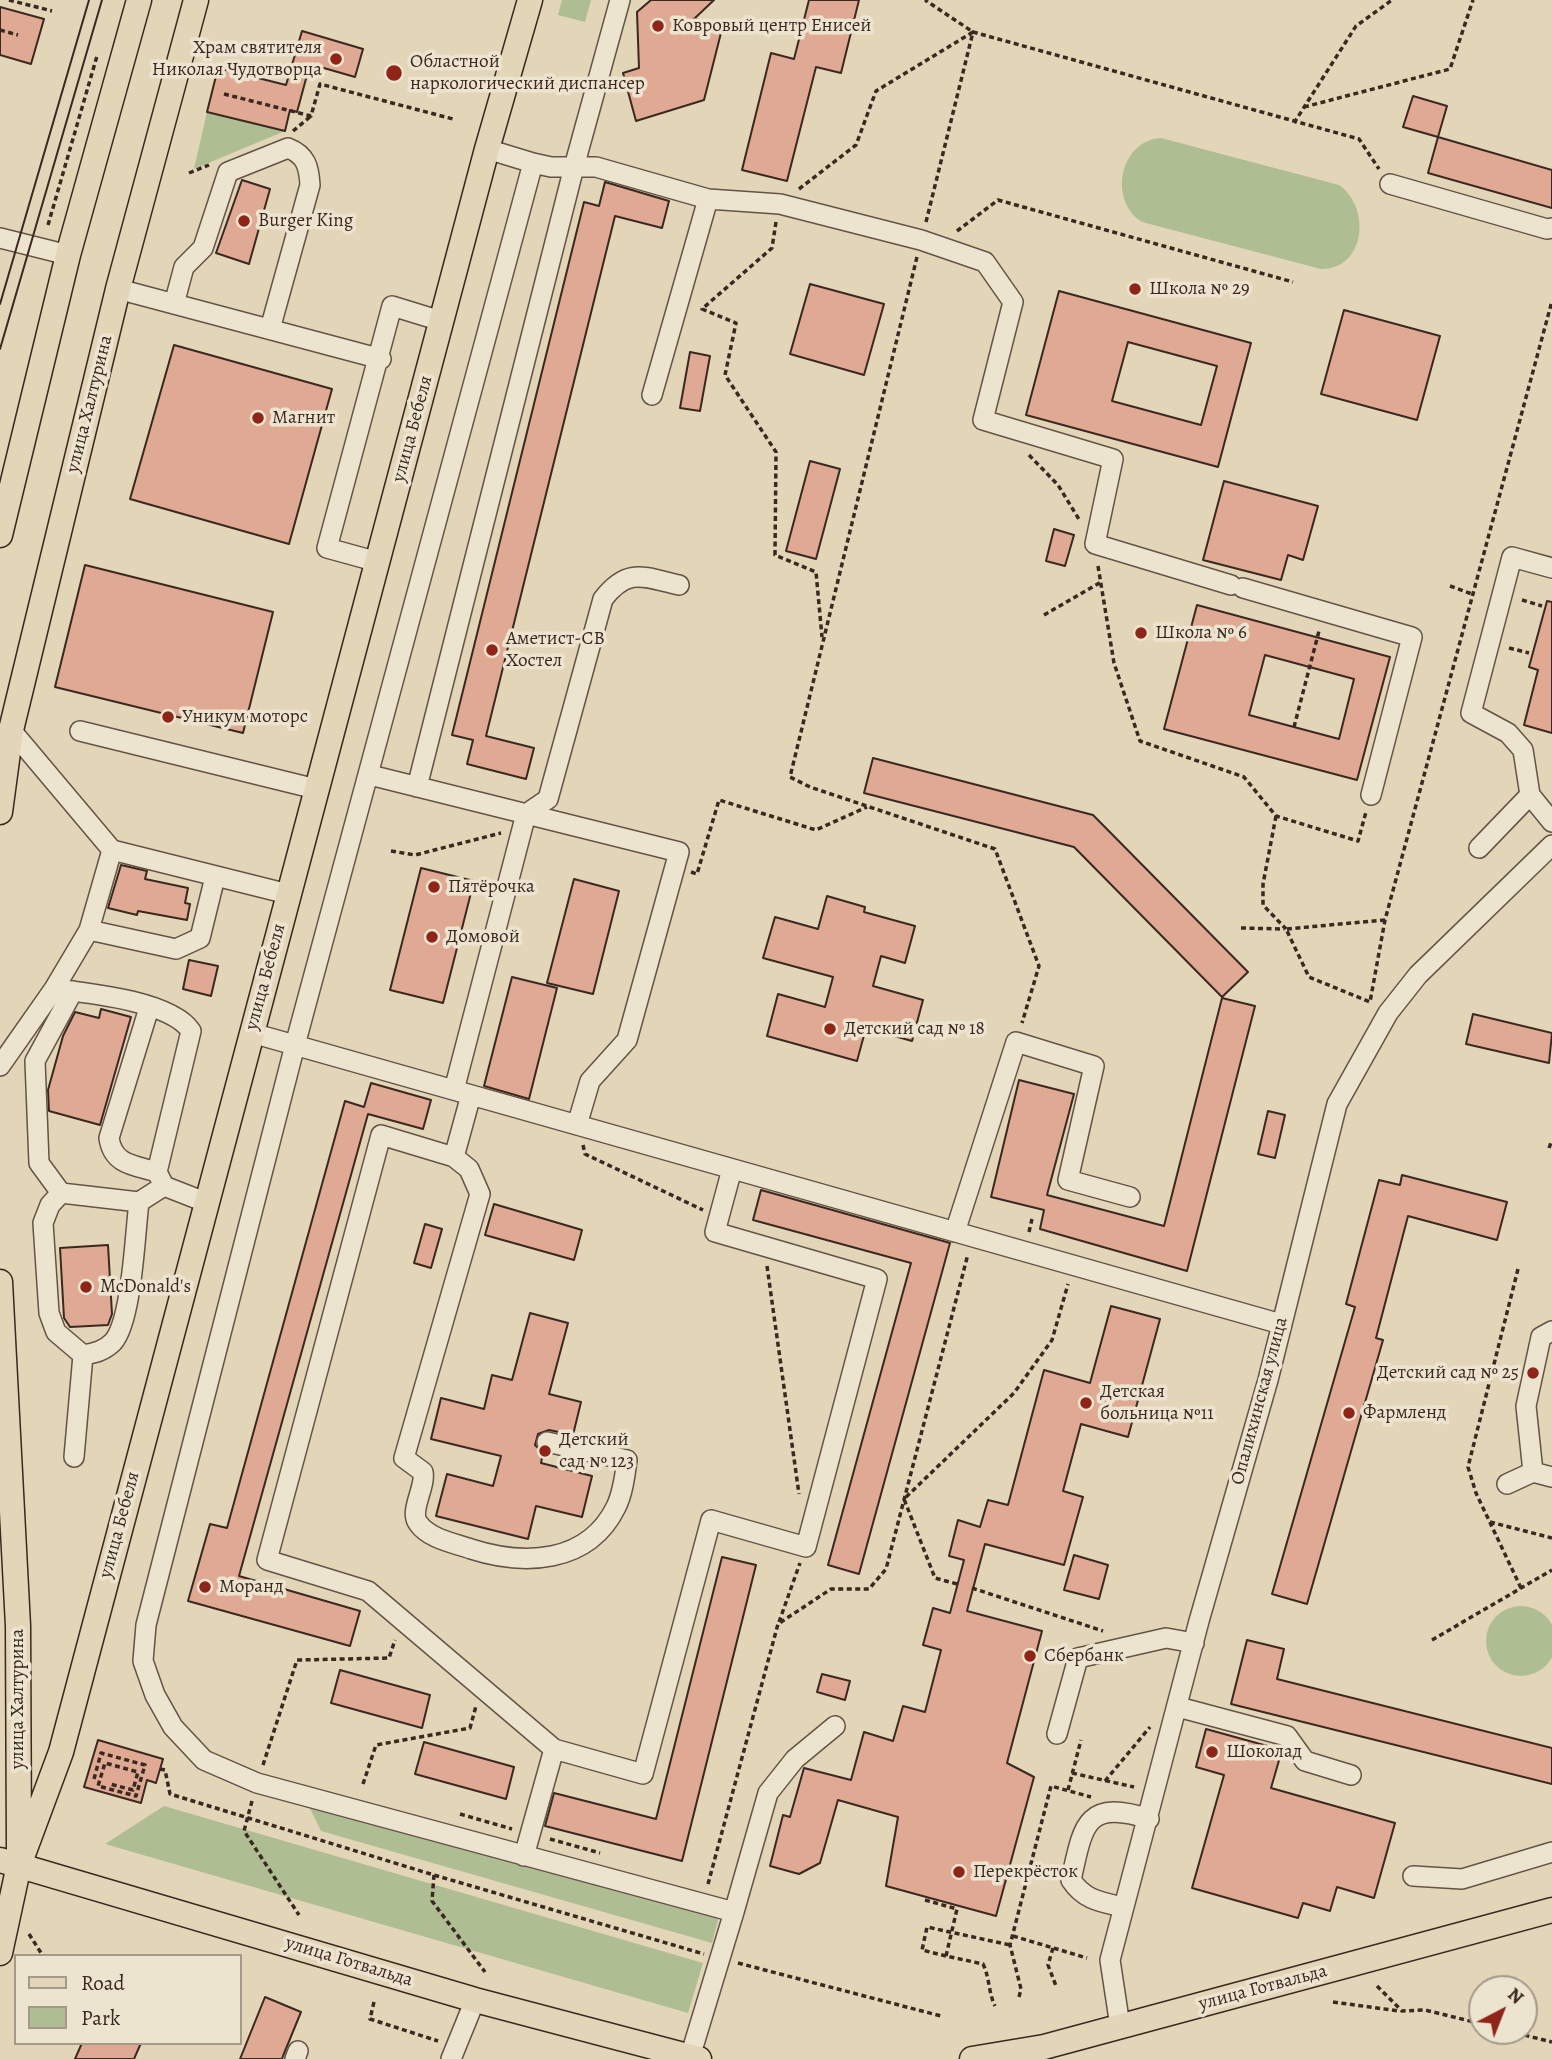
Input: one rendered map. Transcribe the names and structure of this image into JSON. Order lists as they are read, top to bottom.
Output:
{
  "streets": {
    "main road": ["улица Халтурина", "улица Бебеля", "улица Готвальда"],
    "street": ["Опалихинская улица"]
  },
  "crossings": [
    ["улица Халтурина", "улица Бебеля"],
    ["улица Халтурина", "улица Готвальда"],
    ["улица Бебеля", "улица Готвальда"],
    ["Опалихинская улица", "улица Готвальда"]
  ],
  "places": [
    "Ковровый центр Енисей",
    "Храм святителя Николая Чудотворца",
    "Областной наркологический диспансер",
    "Burger King",
    "Школа № 29",
    "Магнит",
    "Школа № 6",
    "Аметист-СВ Хостел",
    "Уникум моторс",
    "Пятёрочка",
    "Домовой",
    "Детский сад № 18",
    "McDonald's",
    "Детский сад № 25",
    "Детская больница №11",
    "Фармленд",
    "Детский сад № 123",
    "Моранд",
    "Сбербанк",
    "Шоколад",
    "Перекрёсток"
  ],
  "legend": ["Road", "Park"],
  "north": "top right"
}
